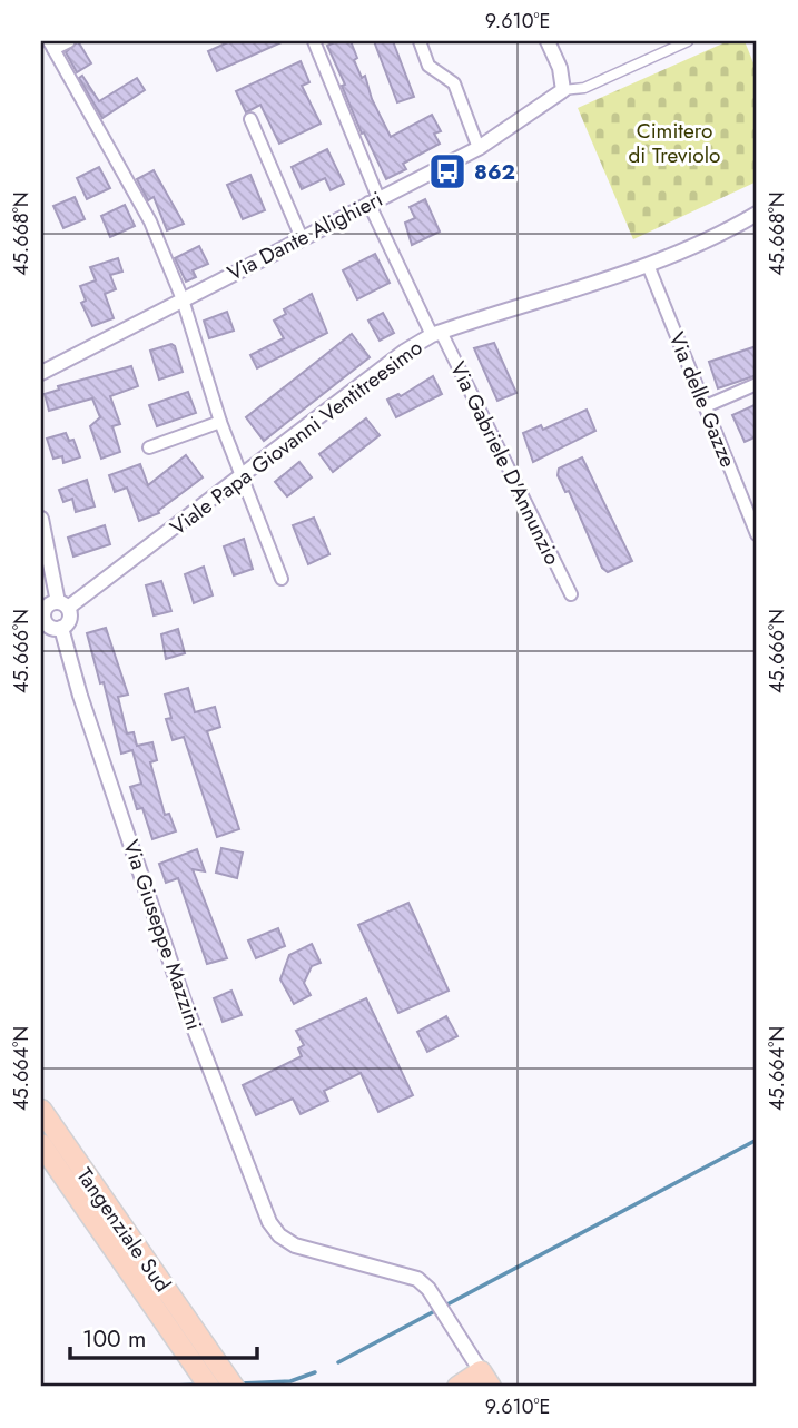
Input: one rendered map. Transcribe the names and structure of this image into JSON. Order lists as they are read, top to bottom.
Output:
{
  "streets": {
    "highway": ["Tangenziale Sud"],
    "street": [
      "Via Dante Alighieri",
      "Via delle Gazze",
      "Viale Papa Giovanni Ventitreesimo",
      "Via Gabriele D'Annunzio",
      "Via Giuseppe Mazzini"
    ]
  },
  "crossings": [
    ["Via Dante Alighieri", "Via Gabriele D'Annunzio"],
    ["Via delle Gazze", "Viale Papa Giovanni Ventitreesimo"],
    ["Viale Papa Giovanni Ventitreesimo", "Via Gabriele D'Annunzio"]
  ],
  "parks": ["Cimitero di Treviolo"],
  "places": {
    "bus stop": ["862"]
  },
  "scale_bar": "100 m",
  "coordinates": [
    "9.610°E",
    "45.668°N",
    "45.666°N",
    "45.664°N"
  ]
}
